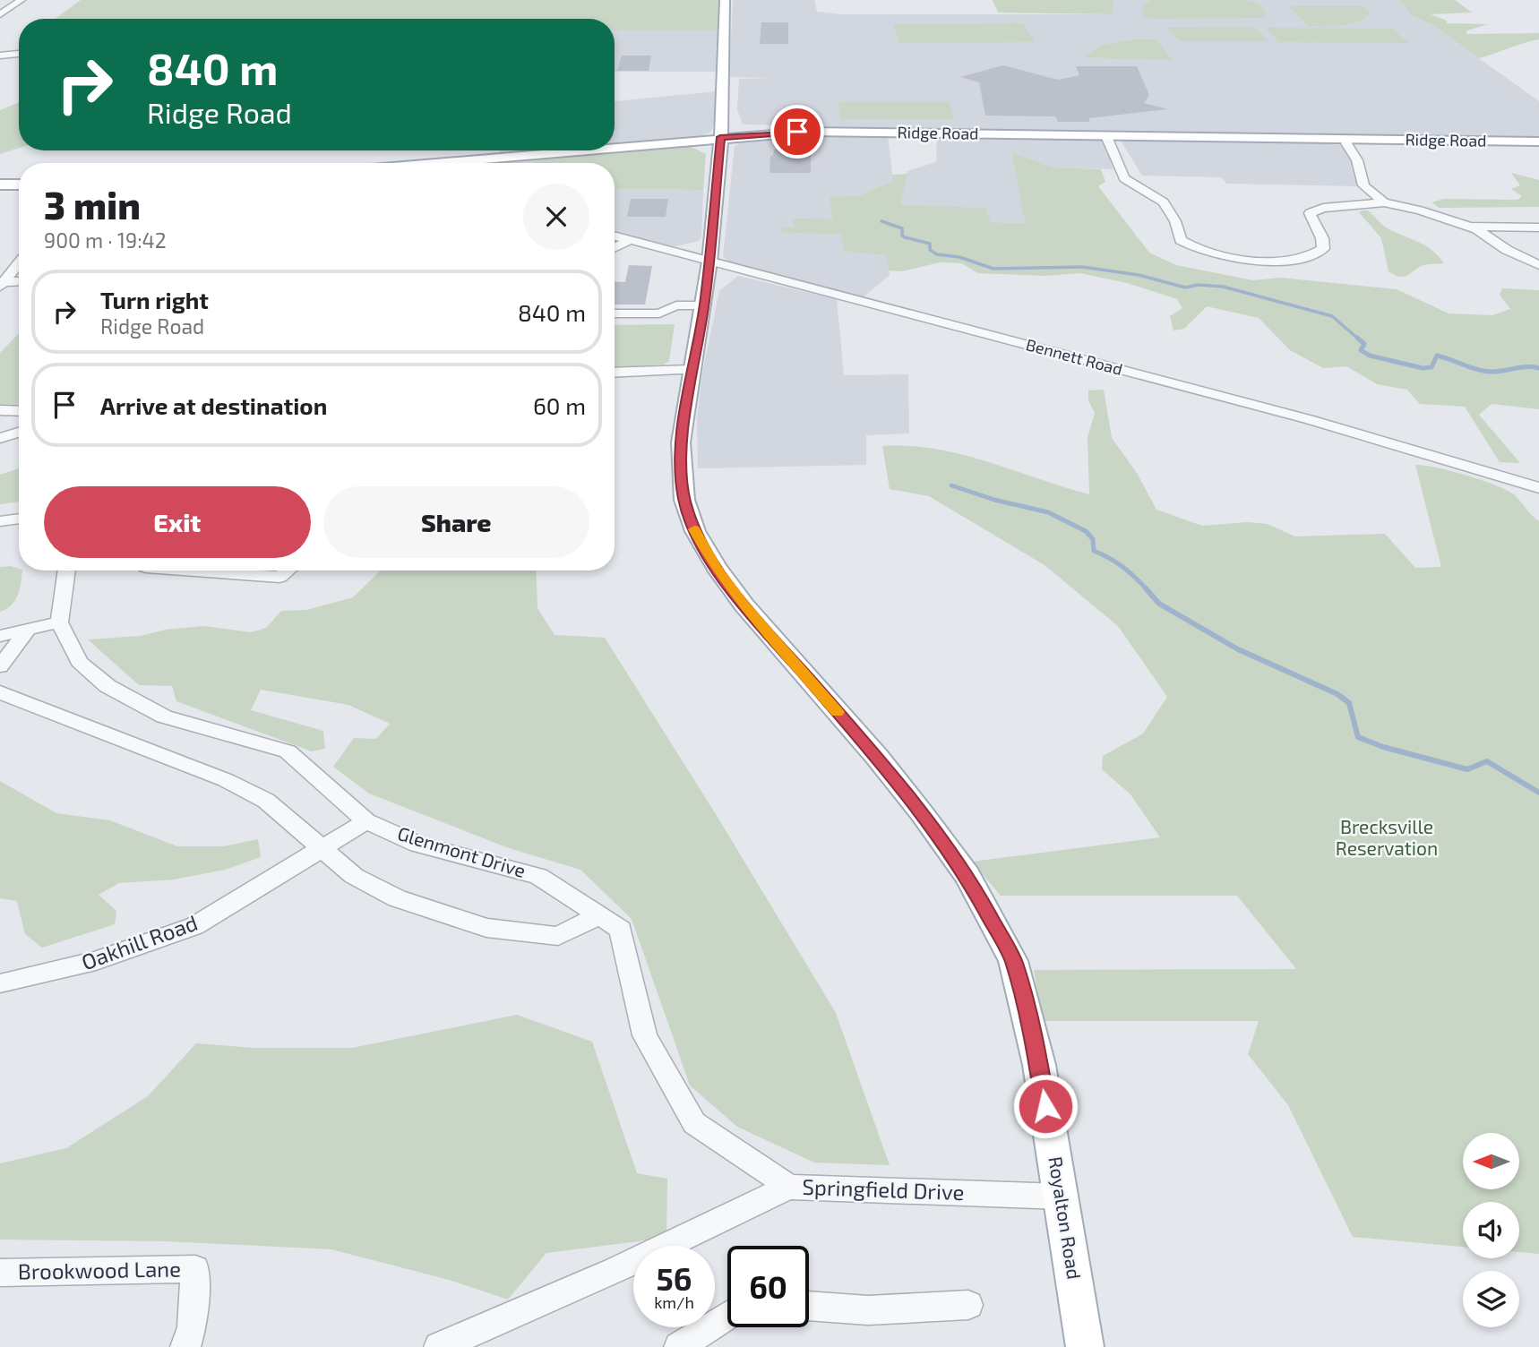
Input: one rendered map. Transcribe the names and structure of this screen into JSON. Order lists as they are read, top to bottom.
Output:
{
  "streets": {
    "main road": ["Ridge Road", "Royalton Road"],
    "street": [
      "Bennett Road",
      "Glenmont Drive",
      "Oakhill Road",
      "Springfield Drive",
      "Brookwood Lane"
    ]
  },
  "crossings": [
    ["Ridge Road", "Royalton Road"],
    ["Bennett Road", "Royalton Road"],
    ["Glenmont Drive", "Oakhill Road"],
    ["Glenmont Drive", "Springfield Drive"],
    ["Springfield Drive", "Royalton Road"]
  ],
  "parks": ["Brecksville Reservation"],
  "north": "left",
  "page": {
    "turn": ["840 m", "Ridge Road"],
    "heading": ["3 min", "900 m · 19:42"],
    "list": [
      {
        "name": "Turn right",
        "note": "Ridge Road",
        "value": "840 m"
      },
      {
        "name": "Arrive at destination",
        "value": "60 m"
      }
    ],
    "buttons": ["Exit", "Share"],
    "speed": "56 km/h",
    "limit": "60"
  }
}
